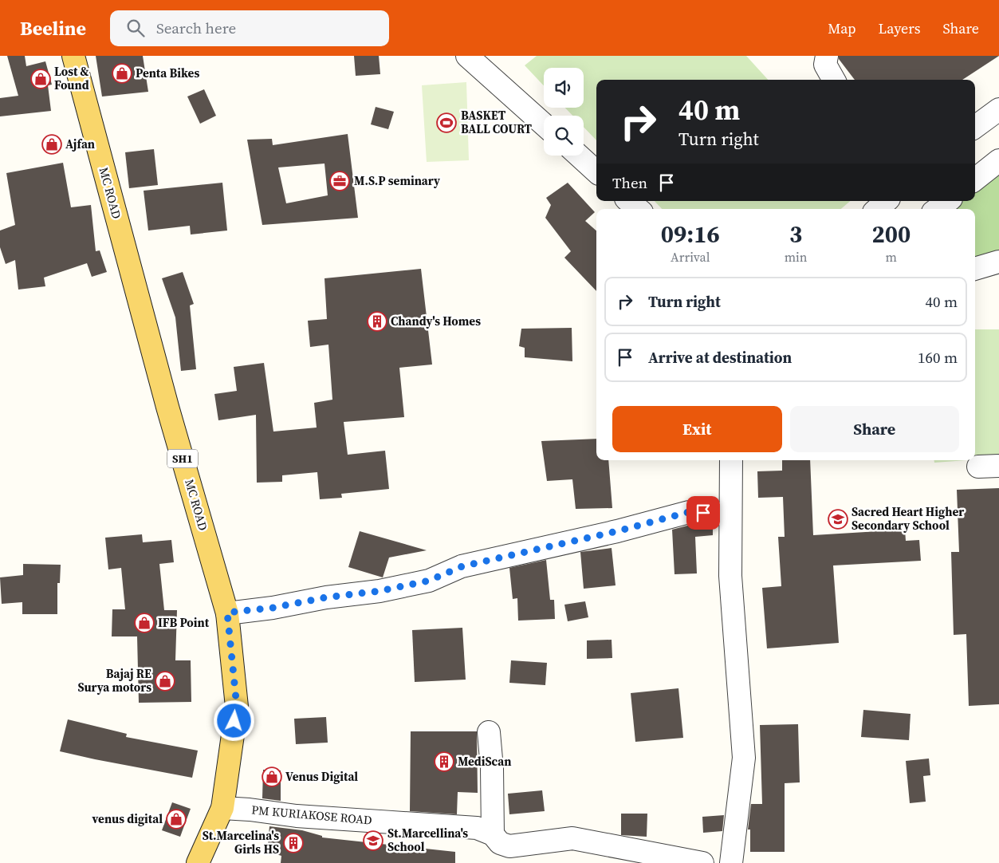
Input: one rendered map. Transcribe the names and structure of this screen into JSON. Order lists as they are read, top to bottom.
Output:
{
  "streets": {
    "main road": ["MC ROAD", "SH1"],
    "street": ["PM KURIAKOSE ROAD"]
  },
  "crossings": [
    ["MC ROAD", "PM KURIAKOSE ROAD"]
  ],
  "places": {
    "shop": [
      "Penta Bikes",
      "Lost & Found",
      "Ajfan",
      "IFB Point",
      "Bajaj RE Surya motors",
      "Venus Digital",
      "venus digital"
    ],
    "sports": ["BASKET BALL COURT"],
    "office": ["M.S.P seminary"],
    "building": ["Chandy's Homes", "MediScan", "St.Marcelina's Girls HS"],
    "school or university": ["Sacred Heart Higher Secondary School", "St.Marcellina's School"]
  },
  "page": {
    "header": "Beeline",
    "search": "Search here",
    "nav": ["Map", "Layers", "Share"],
    "turn": ["40 m", "Turn right"],
    "then": "Then",
    "eta": [
      "09:16",
      "Arrival",
      "3",
      "min",
      "200",
      "m"
    ],
    "list": [
      {
        "name": "Turn right",
        "value": "40 m"
      },
      {
        "name": "Arrive at destination",
        "value": "160 m"
      }
    ],
    "buttons": ["Exit", "Share"]
  }
}
